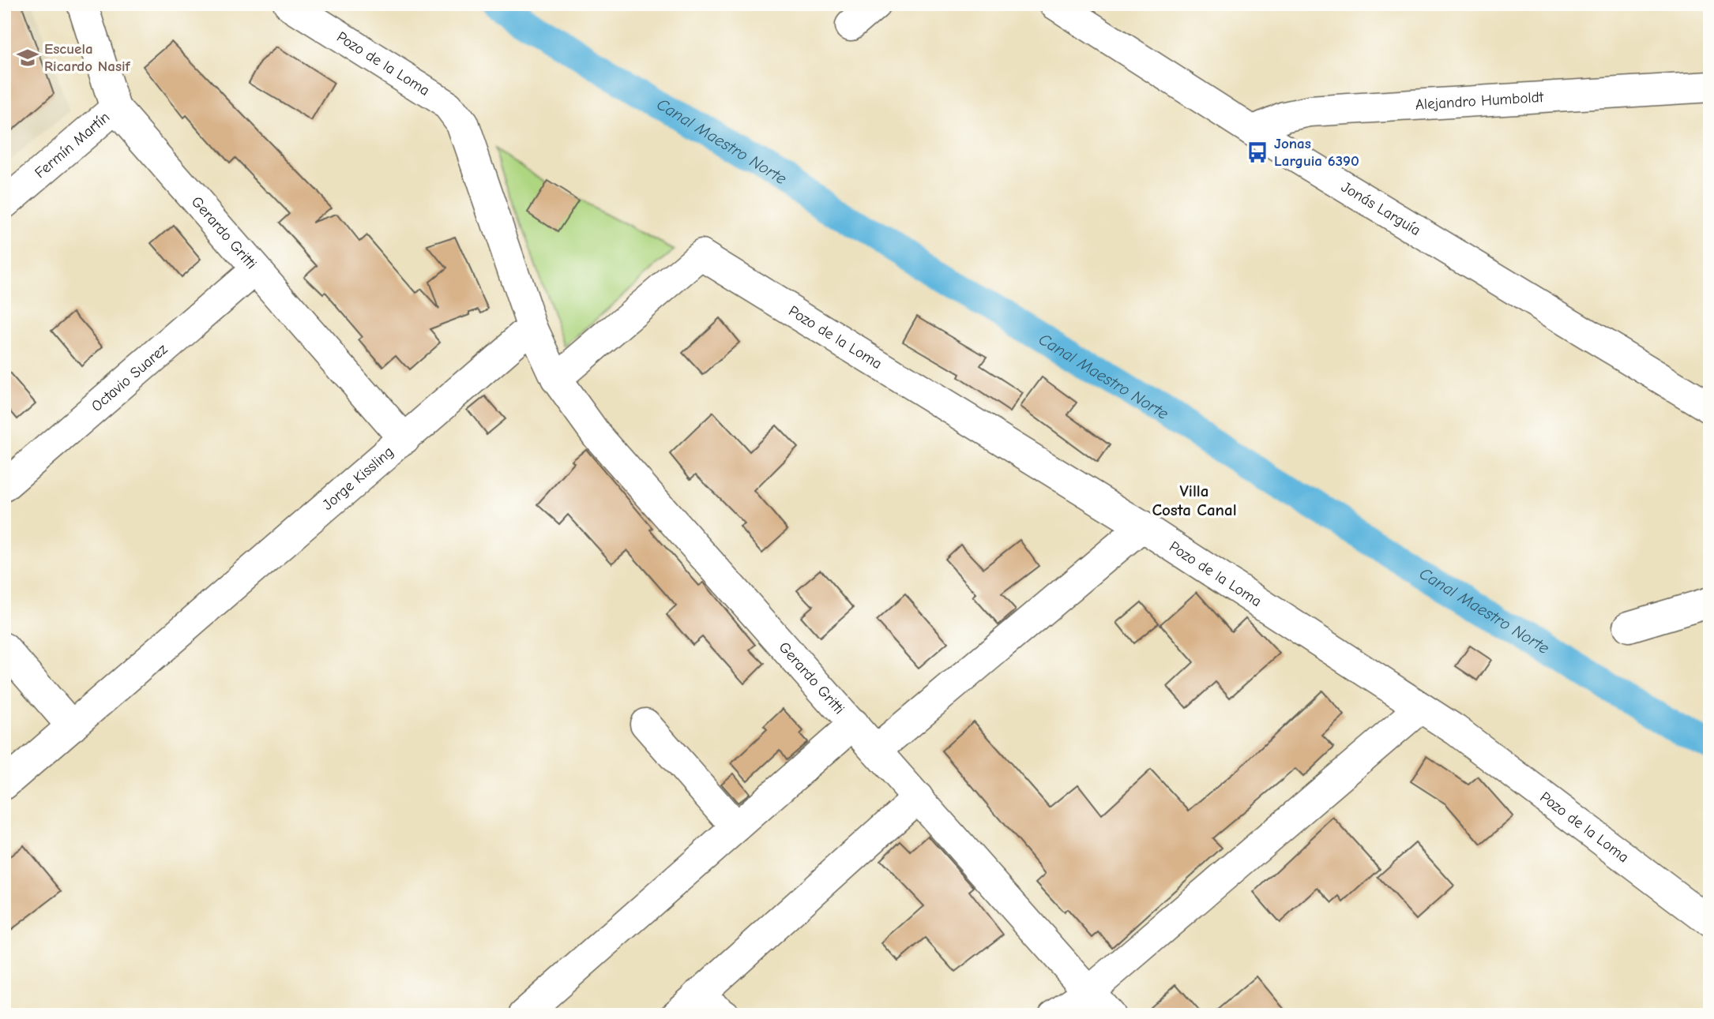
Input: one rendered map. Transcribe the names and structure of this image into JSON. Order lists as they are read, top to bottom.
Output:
{
  "streets": {
    "street": [
      "Pozo de la Loma",
      "Alejandro Humboldt",
      "Fermín Martín",
      "Jonás Larguía",
      "Gerardo Gritti",
      "Octavio Suarez",
      "Jorge Kissling"
    ]
  },
  "crossings": [
    ["Pozo de la Loma", "Gerardo Gritti"],
    ["Pozo de la Loma", "Jorge Kissling"],
    ["Alejandro Humboldt", "Jonás Larguía"],
    ["Fermín Martín", "Gerardo Gritti"],
    ["Gerardo Gritti", "Octavio Suarez"],
    ["Gerardo Gritti", "Jorge Kissling"]
  ],
  "districts": ["Villa Costa Canal"],
  "water": ["Canal Maestro Norte"],
  "places": {
    "school or university": ["Escuela Ricardo Nasif"],
    "bus stop": ["Jonas Larguia 6390"]
  }
}
